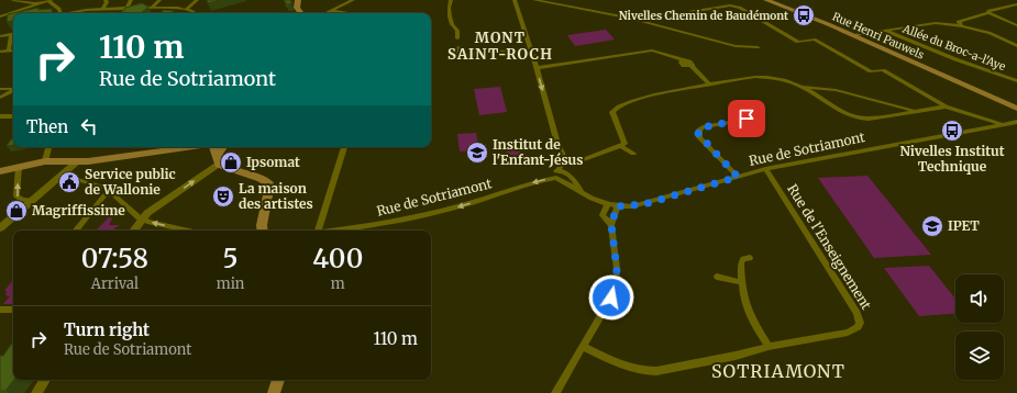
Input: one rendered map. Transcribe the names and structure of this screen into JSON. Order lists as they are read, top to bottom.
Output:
{
  "streets": {
    "main road": ["Rue Henri Pauwels"],
    "street": ["Allée du Broc-a-l'Aye", "Rue de Sotriamont", "Rue de l'Enseignement"]
  },
  "crossings": [
    ["Rue de Sotriamont", "Rue de l'Enseignement"]
  ],
  "districts": ["MONT SAINT-ROCH", "SOTRIAMONT"],
  "places": {
    "bus stop": ["Nivelles Chemin de Baudémont", "Nivelles Institut Technique"],
    "school or university": ["Institut de l'Enfant-Jésus", "IPET"],
    "shop": ["Ipsomat", "Magriffissime"],
    "public building": ["Service public de Wallonie"],
    "theatre": ["La maison des artistes"]
  },
  "page": {
    "turn": ["110 m", "Rue de Sotriamont"],
    "then": "Then",
    "eta": [
      "07:58",
      "Arrival",
      "5",
      "min",
      "400",
      "m"
    ],
    "list": [
      {
        "name": "Turn right",
        "note": "Rue de Sotriamont",
        "value": "110 m"
      }
    ]
  }
}
